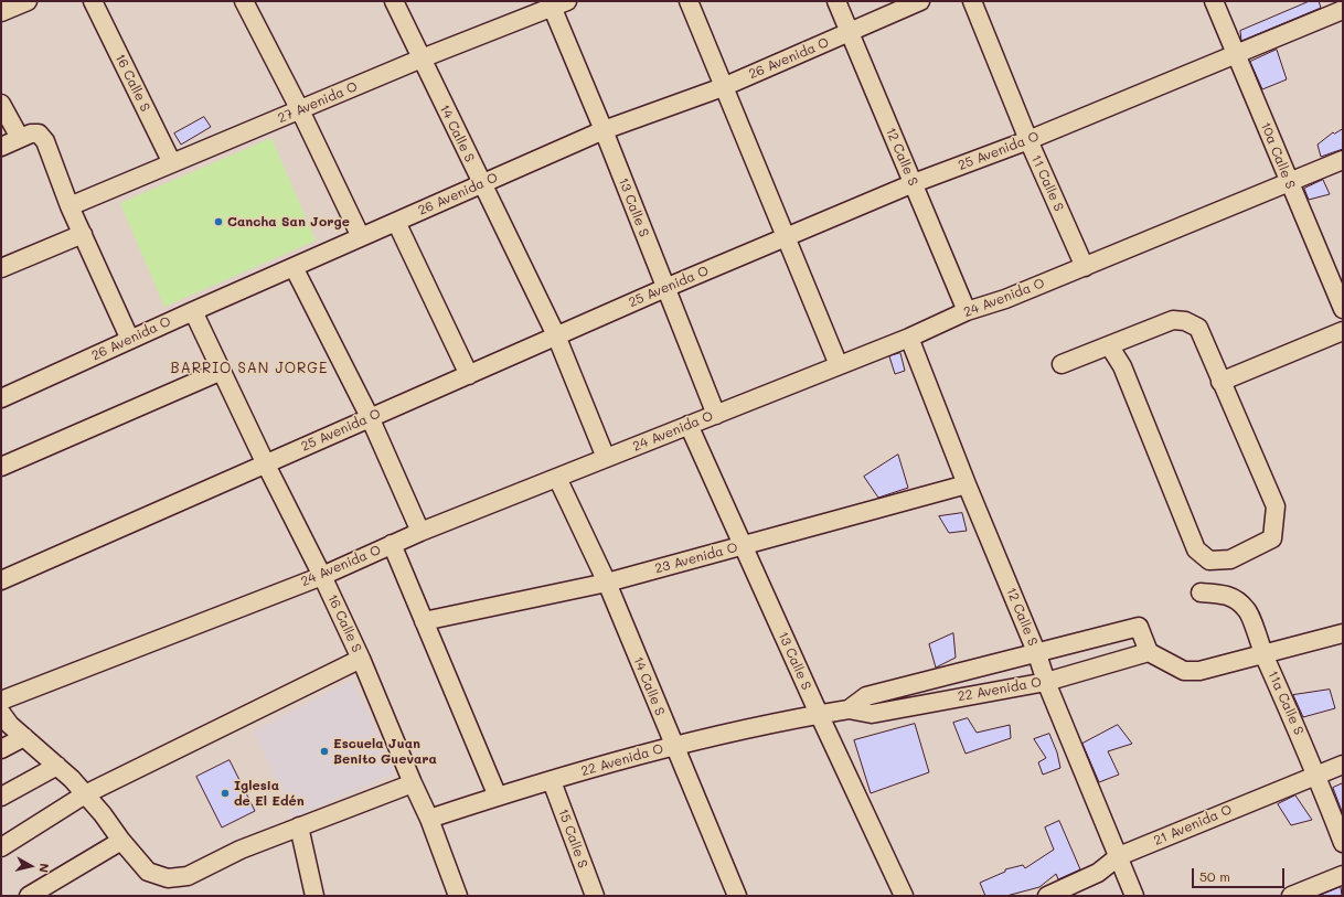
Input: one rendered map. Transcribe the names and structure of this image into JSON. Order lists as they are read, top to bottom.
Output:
{
  "streets": {
    "street": [
      "26 Avenida O",
      "16 Calle S",
      "27 Avenida O",
      "14 Calle S",
      "25 Avenida O",
      "10a Calle S",
      "12 Calle S",
      "11 Calle S",
      "13 Calle S",
      "24 Avenida O",
      "23 Avenida O",
      "22 Avenida O",
      "11a Calle S",
      "21 Avenida O",
      "15 Calle S"
    ]
  },
  "crossings": [
    ["26 Avenida O", "16 Calle S"],
    ["26 Avenida O", "14 Calle S"],
    ["26 Avenida O", "12 Calle S"],
    ["26 Avenida O", "13 Calle S"],
    ["16 Calle S", "27 Avenida O"],
    ["16 Calle S", "25 Avenida O"],
    ["16 Calle S", "24 Avenida O"],
    ["16 Calle S", "22 Avenida O"],
    ["27 Avenida O", "14 Calle S"],
    ["27 Avenida O", "13 Calle S"],
    ["14 Calle S", "25 Avenida O"],
    ["14 Calle S", "24 Avenida O"],
    ["14 Calle S", "23 Avenida O"],
    ["14 Calle S", "22 Avenida O"],
    ["25 Avenida O", "10a Calle S"],
    ["25 Avenida O", "12 Calle S"],
    ["25 Avenida O", "11 Calle S"],
    ["25 Avenida O", "13 Calle S"],
    ["10a Calle S", "24 Avenida O"],
    ["12 Calle S", "24 Avenida O"],
    ["12 Calle S", "23 Avenida O"],
    ["12 Calle S", "22 Avenida O"],
    ["12 Calle S", "21 Avenida O"],
    ["11 Calle S", "24 Avenida O"],
    ["13 Calle S", "24 Avenida O"],
    ["13 Calle S", "23 Avenida O"],
    ["13 Calle S", "22 Avenida O"],
    ["22 Avenida O", "15 Calle S"],
    ["11a Calle S", "21 Avenida O"]
  ],
  "districts": ["BARRIO SAN JORGE"],
  "places": ["Cancha San Jorge", "Escuela Juan Benito Guevara", "Iglesia de El Edén"],
  "scale_bar": "50 m",
  "north": "right"
}
